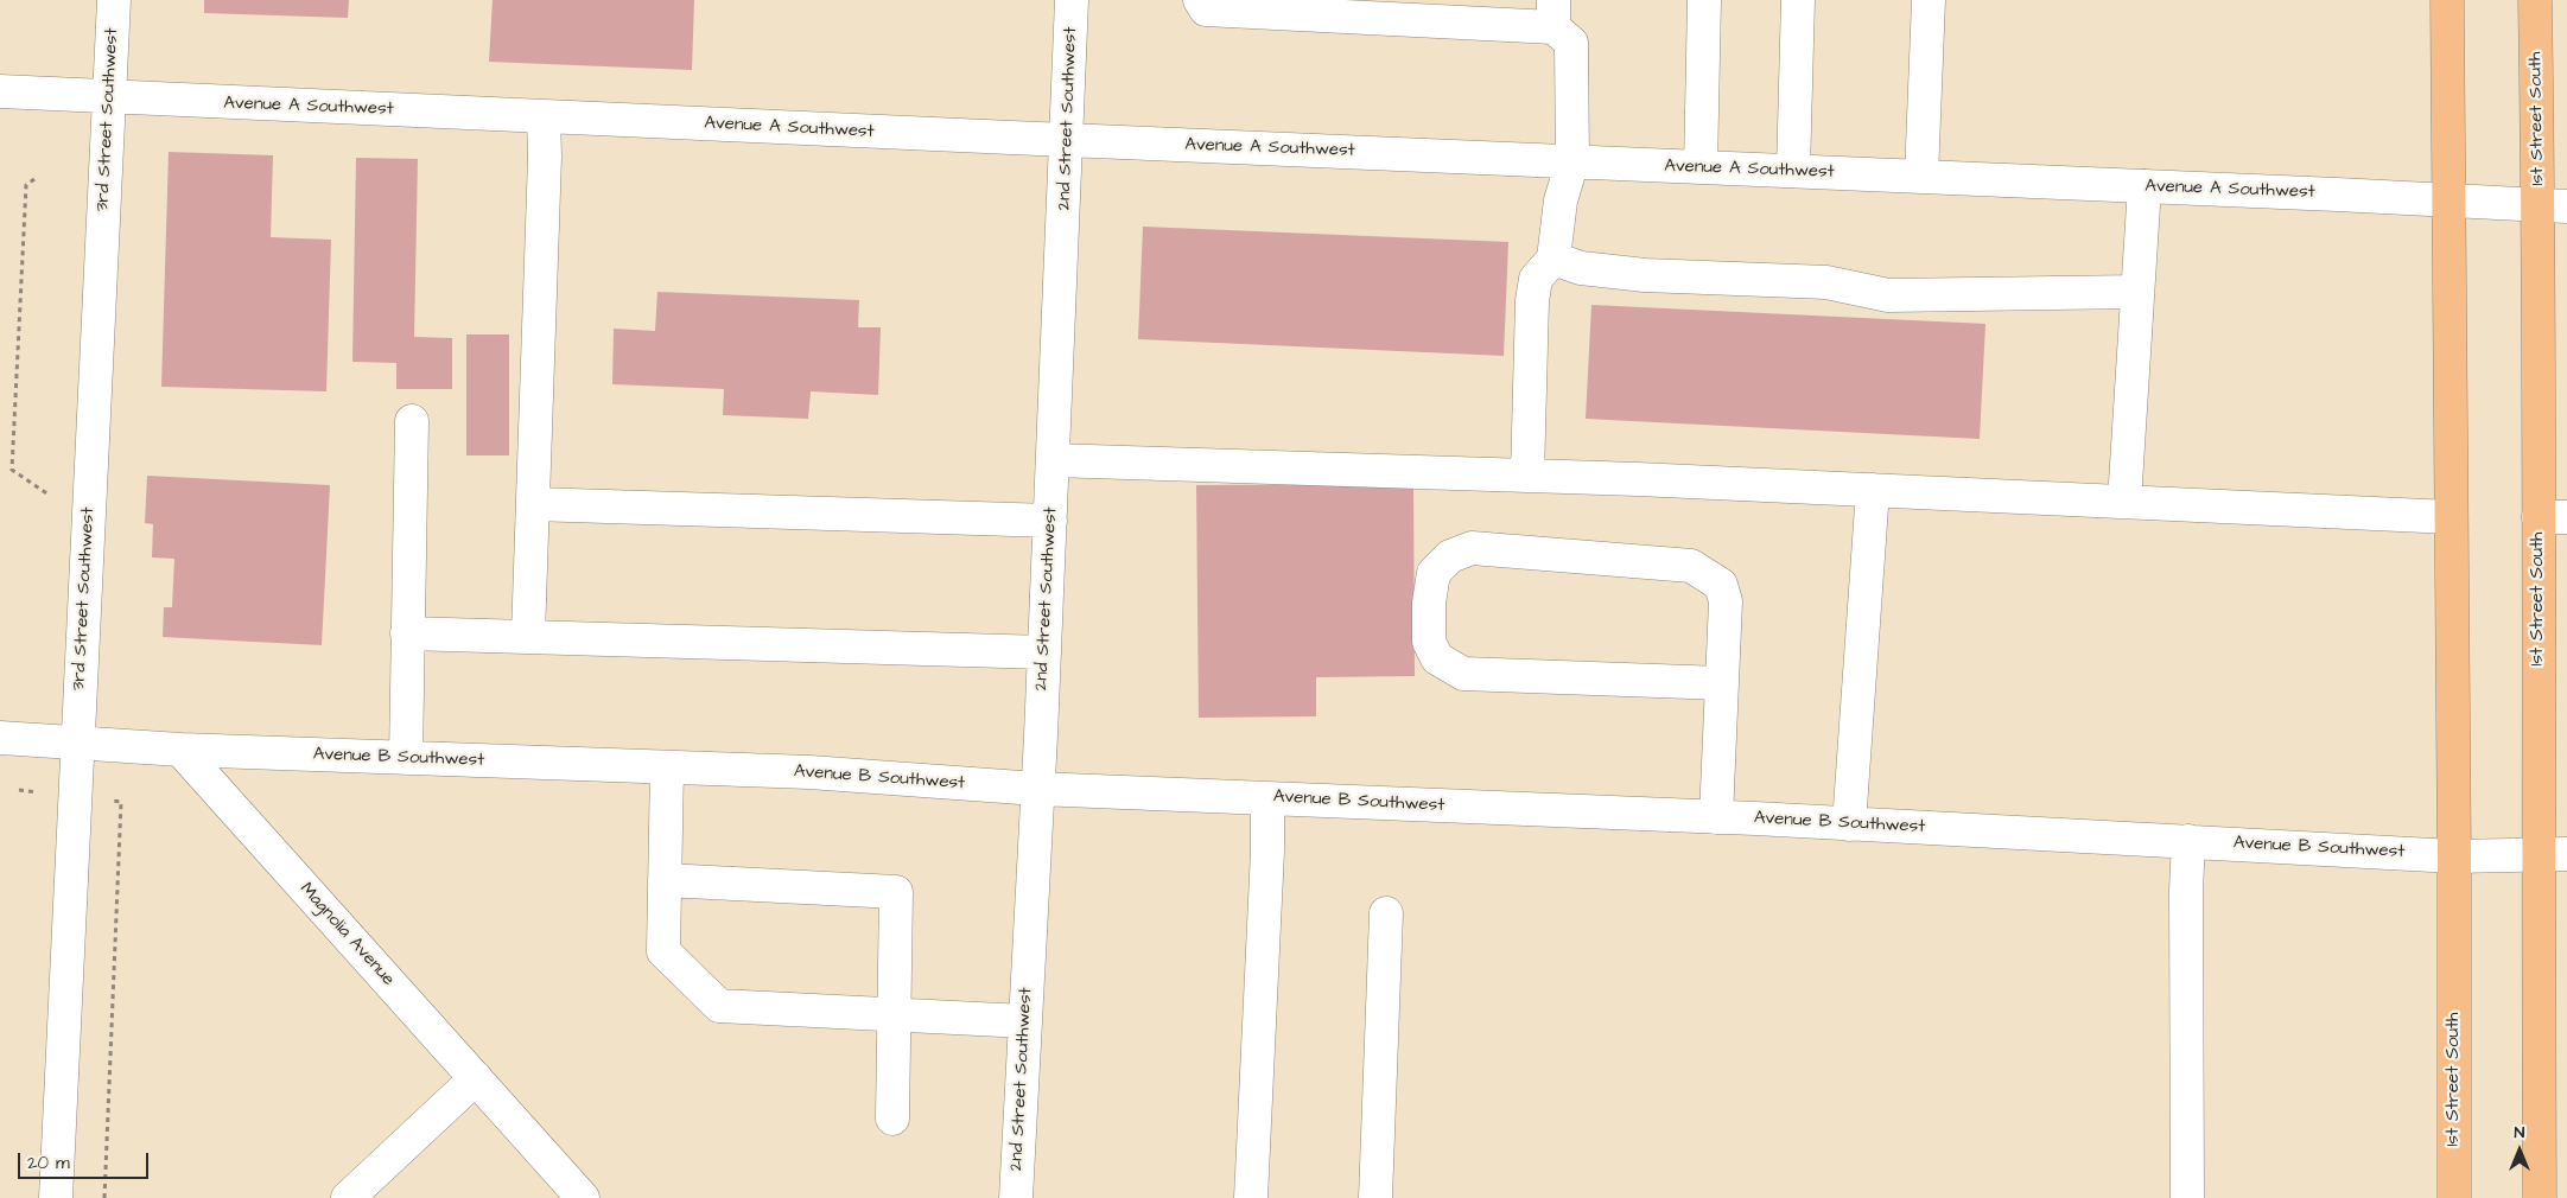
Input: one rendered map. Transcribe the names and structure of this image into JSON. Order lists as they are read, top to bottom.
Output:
{
  "streets": {
    "main road": ["1st Street South"],
    "street": [
      "Avenue A Southwest",
      "2nd Street Southwest",
      "3rd Street Southwest",
      "Avenue B Southwest",
      "Magnolia Avenue"
    ]
  },
  "crossings": [
    ["Avenue A Southwest", "2nd Street Southwest"],
    ["Avenue A Southwest", "1st Street South"],
    ["Avenue A Southwest", "3rd Street Southwest"],
    ["2nd Street Southwest", "Avenue B Southwest"],
    ["1st Street South", "Avenue B Southwest"],
    ["Avenue B Southwest", "Magnolia Avenue"]
  ],
  "scale_bar": "20 m",
  "north": "top"
}
